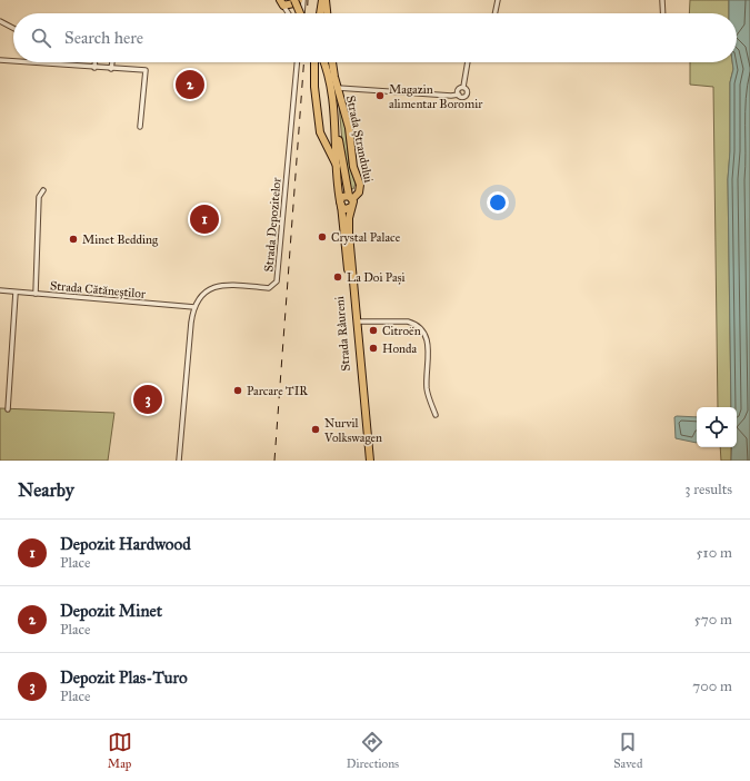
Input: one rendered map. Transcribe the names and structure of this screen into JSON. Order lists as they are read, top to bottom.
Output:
{
  "streets": {
    "main road": ["Strada Ștrandului", "Strada Râureni"],
    "street": ["Strada Depozitelor", "Strada Cătăneștilor"]
  },
  "crossings": [
    ["Strada Ștrandului", "Strada Râureni"],
    ["Strada Depozitelor", "Strada Cătăneștilor"]
  ],
  "places": [
    "Magazin alimentar Boromir",
    "Crystal Palace",
    "Minet Bedding",
    "La Doi Pași",
    "Citroën",
    "Honda",
    "Parcare TIR",
    "Nurvil Volkswagen"
  ],
  "page": {
    "search": "Search here",
    "pins": ["2", "1", "3"],
    "heading": ["Nearby", "3 results"],
    "list": [
      {
        "mark": "1",
        "name": "Depozit Hardwood",
        "note": "Place",
        "value": "510 m"
      },
      {
        "mark": "2",
        "name": "Depozit Minet",
        "note": "Place",
        "value": "570 m"
      },
      {
        "mark": "3",
        "name": "Depozit Plas-Turo",
        "note": "Place",
        "value": "700 m"
      }
    ],
    "nav": ["Map", "Directions", "Saved"]
  }
}
